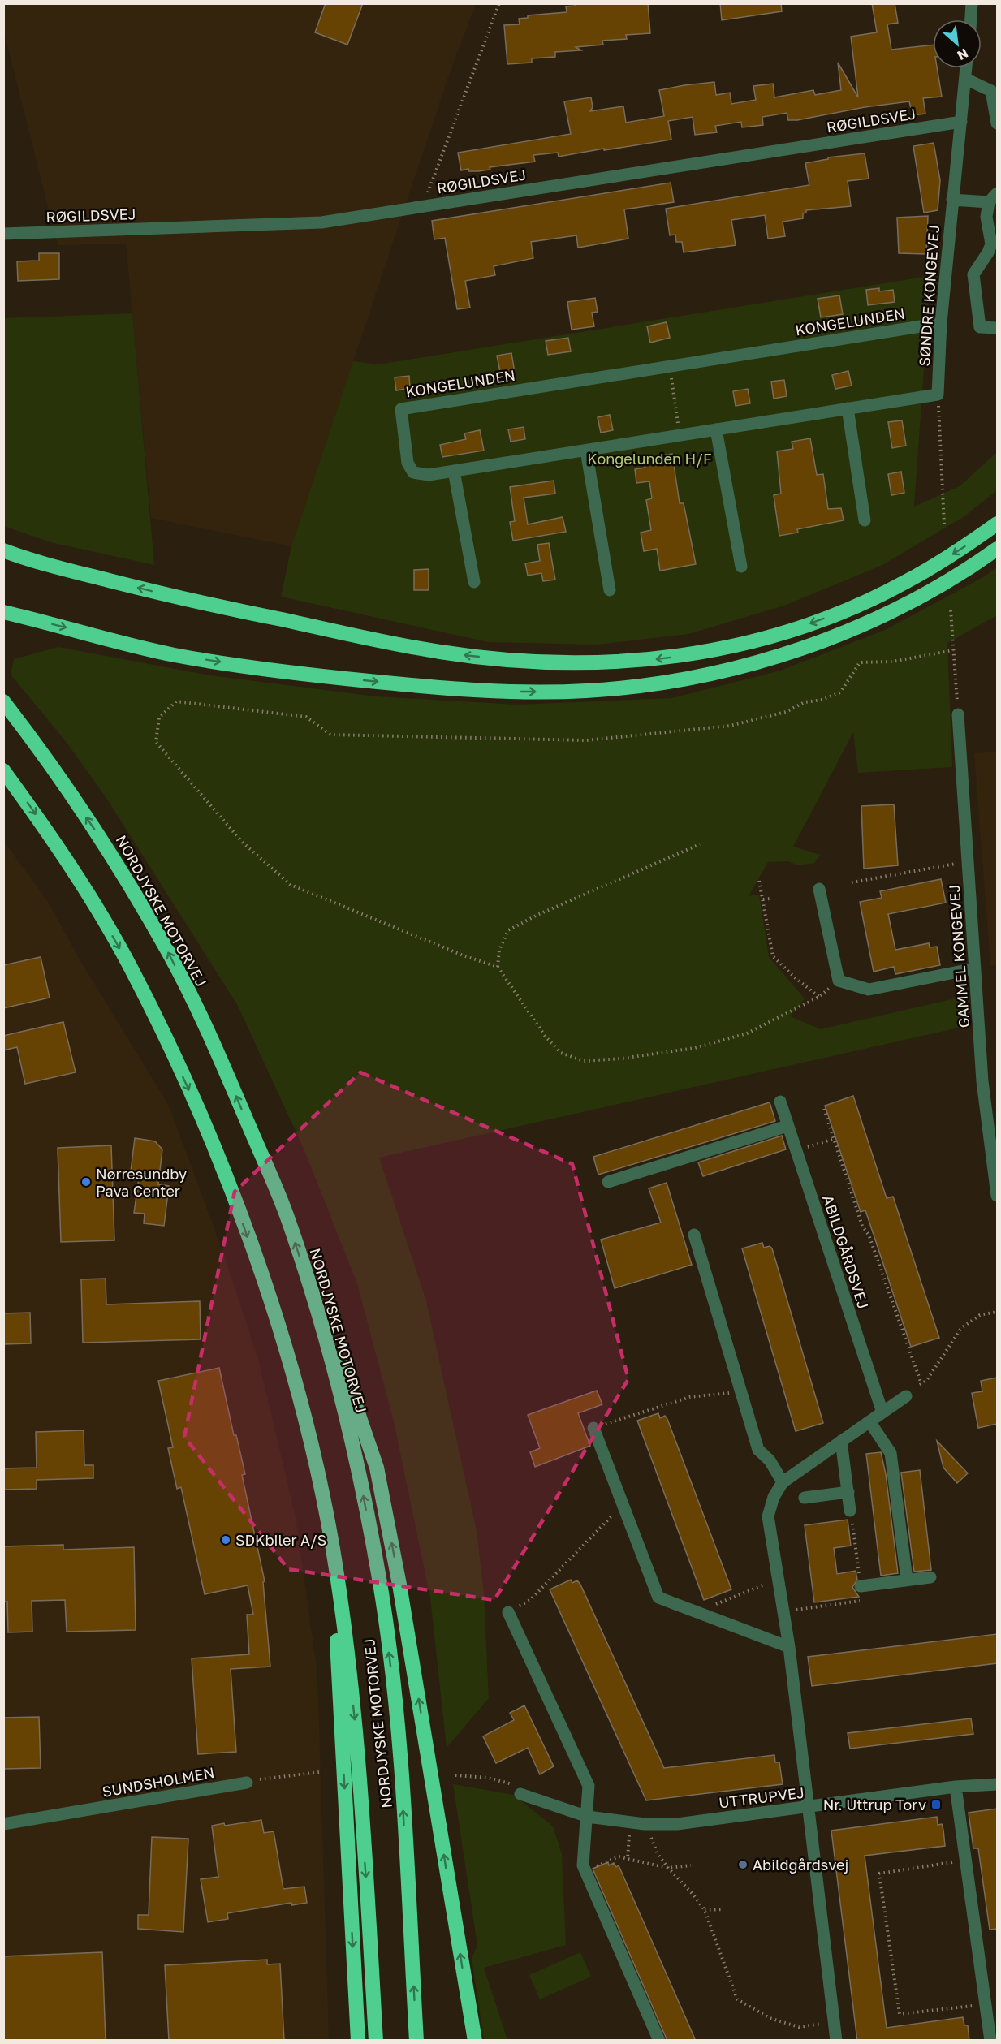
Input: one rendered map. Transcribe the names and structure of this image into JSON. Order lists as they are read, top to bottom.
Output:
{
  "streets": {
    "highway": ["NORDJYSKE MOTORVEJ"],
    "street": [
      "RØGILDSVEJ",
      "SØNDRE KONGEVEJ",
      "KONGELUNDEN",
      "GAMMEL KONGEVEJ",
      "ABILDGÅRDSVEJ",
      "SUNDSHOLMEN",
      "UTTRUPVEJ"
    ]
  },
  "crossings": [
    ["RØGILDSVEJ", "SØNDRE KONGEVEJ"],
    ["SØNDRE KONGEVEJ", "KONGELUNDEN"]
  ],
  "parks": ["Kongelunden H/F"],
  "places": {
    "other": ["Nørresundby Pava Center", "SDKbiler A/S", "Abildgårdsvej"],
    "transit": ["Nr. Uttrup Torv"]
  },
  "north": "bottom right"
}
